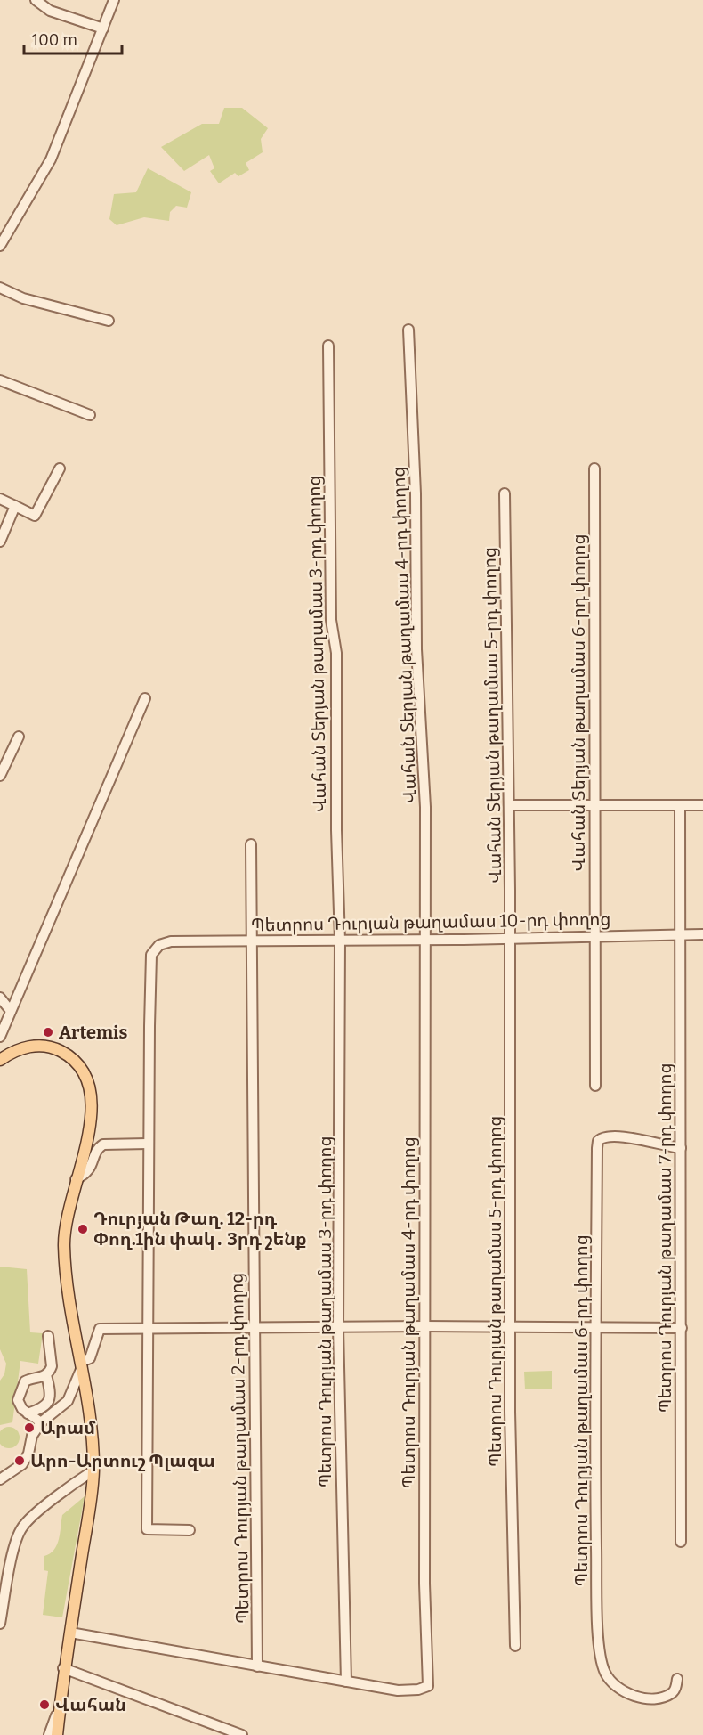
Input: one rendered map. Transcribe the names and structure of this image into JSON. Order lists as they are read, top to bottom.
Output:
{
  "streets": {
    "street": [
      "Վահան Տերյան թաղամաս 4-րդ փողոց",
      "Վահան Տերյան թաղամաս 3-րդ փողոց",
      "Վահան Տերյան թաղամաս 6-րդ փողոց",
      "Վահան Տերյան թաղամաս 5-րդ փողոց",
      "Պետրոս Դուրյան թաղամաս 10-րդ փողոց",
      "Պետրոս Դուրյան թաղամաս 7-րդ փողոց",
      "Պետրոս Դուրյան թաղամաս 5-րդ փողոց",
      "Պետրոս Դուրյան թաղամաս 3-րդ փողոց",
      "Պետրոս Դուրյան թաղամաս 4-րդ փողոց",
      "Պետրոս Դուրյան թաղամաս 6-րդ փողոց",
      "Պետրոս Դուրյան թաղամաս 2-րդ փողոց"
    ]
  },
  "crossings": [
    ["Վահան Տերյան թաղամաս 4-րդ փողոց", "Պետրոս Դուրյան թաղամաս 10-րդ փողոց"],
    ["Վահան Տերյան թաղամաս 4-րդ փողոց", "Պետրոս Դուրյան թաղամաս 4-րդ փողոց"],
    ["Վահան Տերյան թաղամաս 3-րդ փողոց", "Պետրոս Դուրյան թաղամաս 10-րդ փողոց"],
    ["Վահան Տերյան թաղամաս 3-րդ փողոց", "Պետրոս Դուրյան թաղամաս 3-րդ փողոց"],
    ["Վահան Տերյան թաղամաս 6-րդ փողոց", "Պետրոս Դուրյան թաղամաս 10-րդ փողոց"],
    ["Վահան Տերյան թաղամաս 5-րդ փողոց", "Պետրոս Դուրյան թաղամաս 10-րդ փողոց"],
    ["Վահան Տերյան թաղամաս 5-րդ փողոց", "Պետրոս Դուրյան թաղամաս 5-րդ փողոց"],
    ["Պետրոս Դուրյան թաղամաս 10-րդ փողոց", "Պետրոս Դուրյան թաղամաս 7-րդ փողոց"],
    ["Պետրոս Դուրյան թաղամաս 10-րդ փողոց", "Պետրոս Դուրյան թաղամաս 5-րդ փողոց"],
    ["Պետրոս Դուրյան թաղամաս 10-րդ փողոց", "Պետրոս Դուրյան թաղամաս 3-րդ փողոց"],
    ["Պետրոս Դուրյան թաղամաս 10-րդ փողոց", "Պետրոս Դուրյան թաղամաս 4-րդ փողոց"],
    ["Պետրոս Դուրյան թաղամաս 10-րդ փողոց", "Պետրոս Դուրյան թաղամաս 2-րդ փողոց"],
    ["Պետրոս Դուրյան թաղամաս 7-րդ փողոց", "Պետրոս Դուրյան թաղամաս 6-րդ փողոց"],
    ["Պետրոս Դուրյան թաղամաս 3-րդ փողոց", "Պետրոս Դուրյան թաղամաս 4-րդ փողոց"]
  ],
  "places": [
    "Artemis",
    "Դուրյան Թաղ. 12-րդ Փող.1ին փակ․ 3րդ շենք",
    "Արամ",
    "Արո-Արտուշ Պլազա",
    "Վահան"
  ],
  "scale_bar": "100 m"
}
